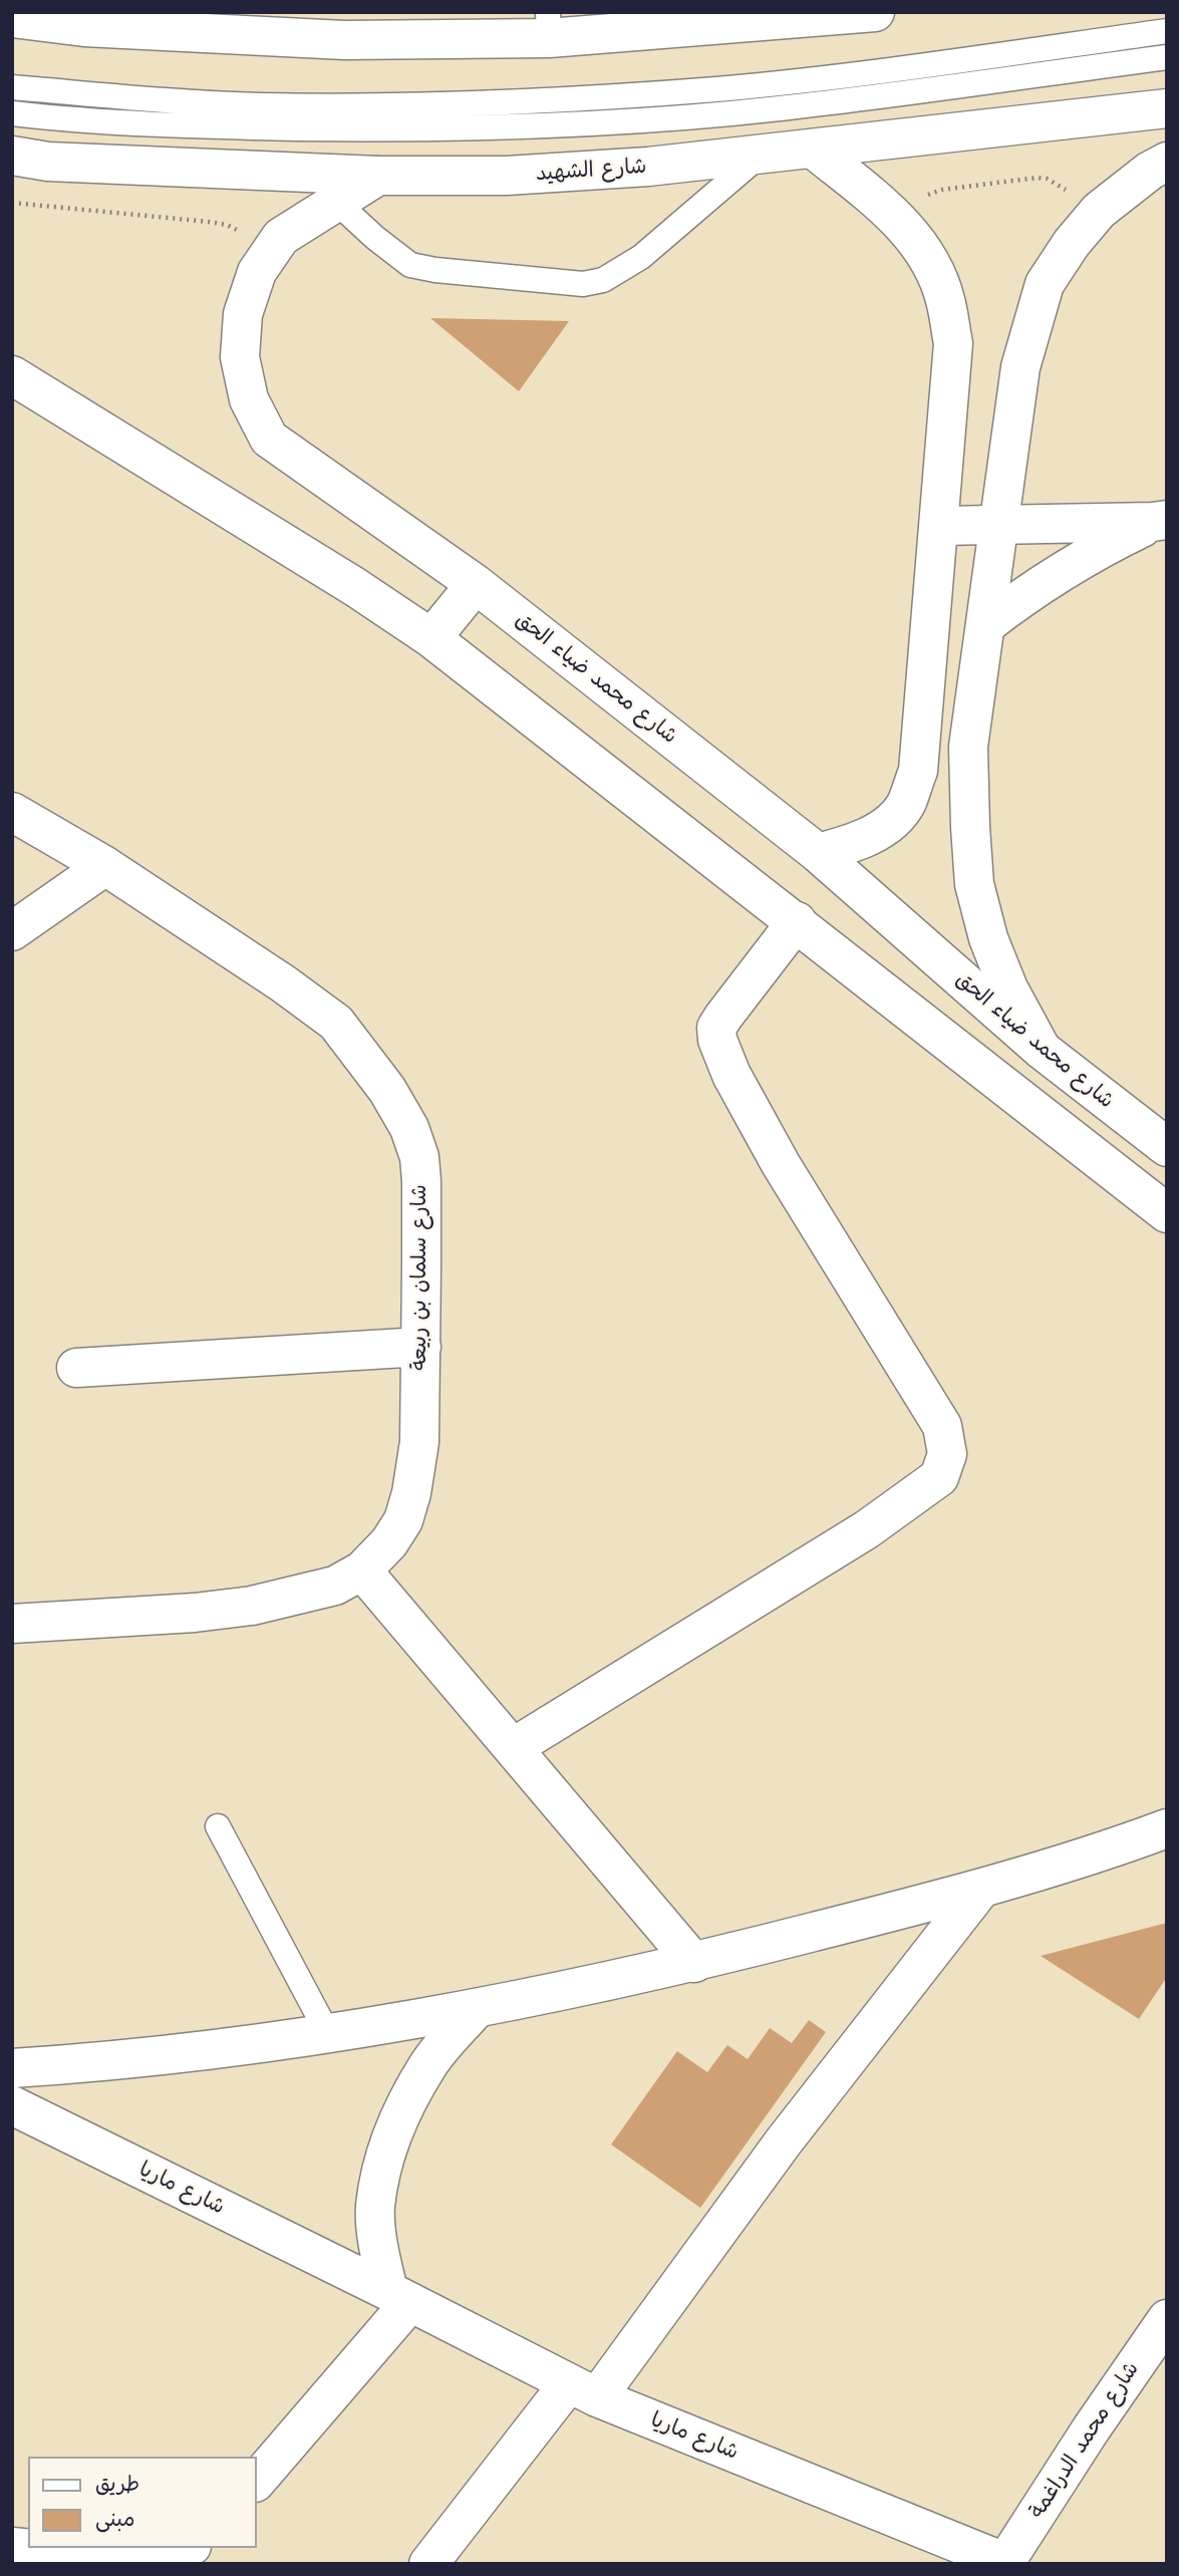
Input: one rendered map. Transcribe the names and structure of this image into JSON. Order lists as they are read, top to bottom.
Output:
{
  "streets": {
    "main road": [
      "شارع الشهيد",
      "شارع محمد ضياء الحق",
      "شارع سلمان بن ربيعة",
      "شارع ماريا",
      "شارع محمد الدراغمة"
    ]
  },
  "crossings": [
    ["شارع الشهيد", "شارع محمد ضياء الحق"],
    ["شارع ماريا", "شارع محمد الدراغمة"]
  ],
  "legend": ["طريق", "مبنى"]
}
